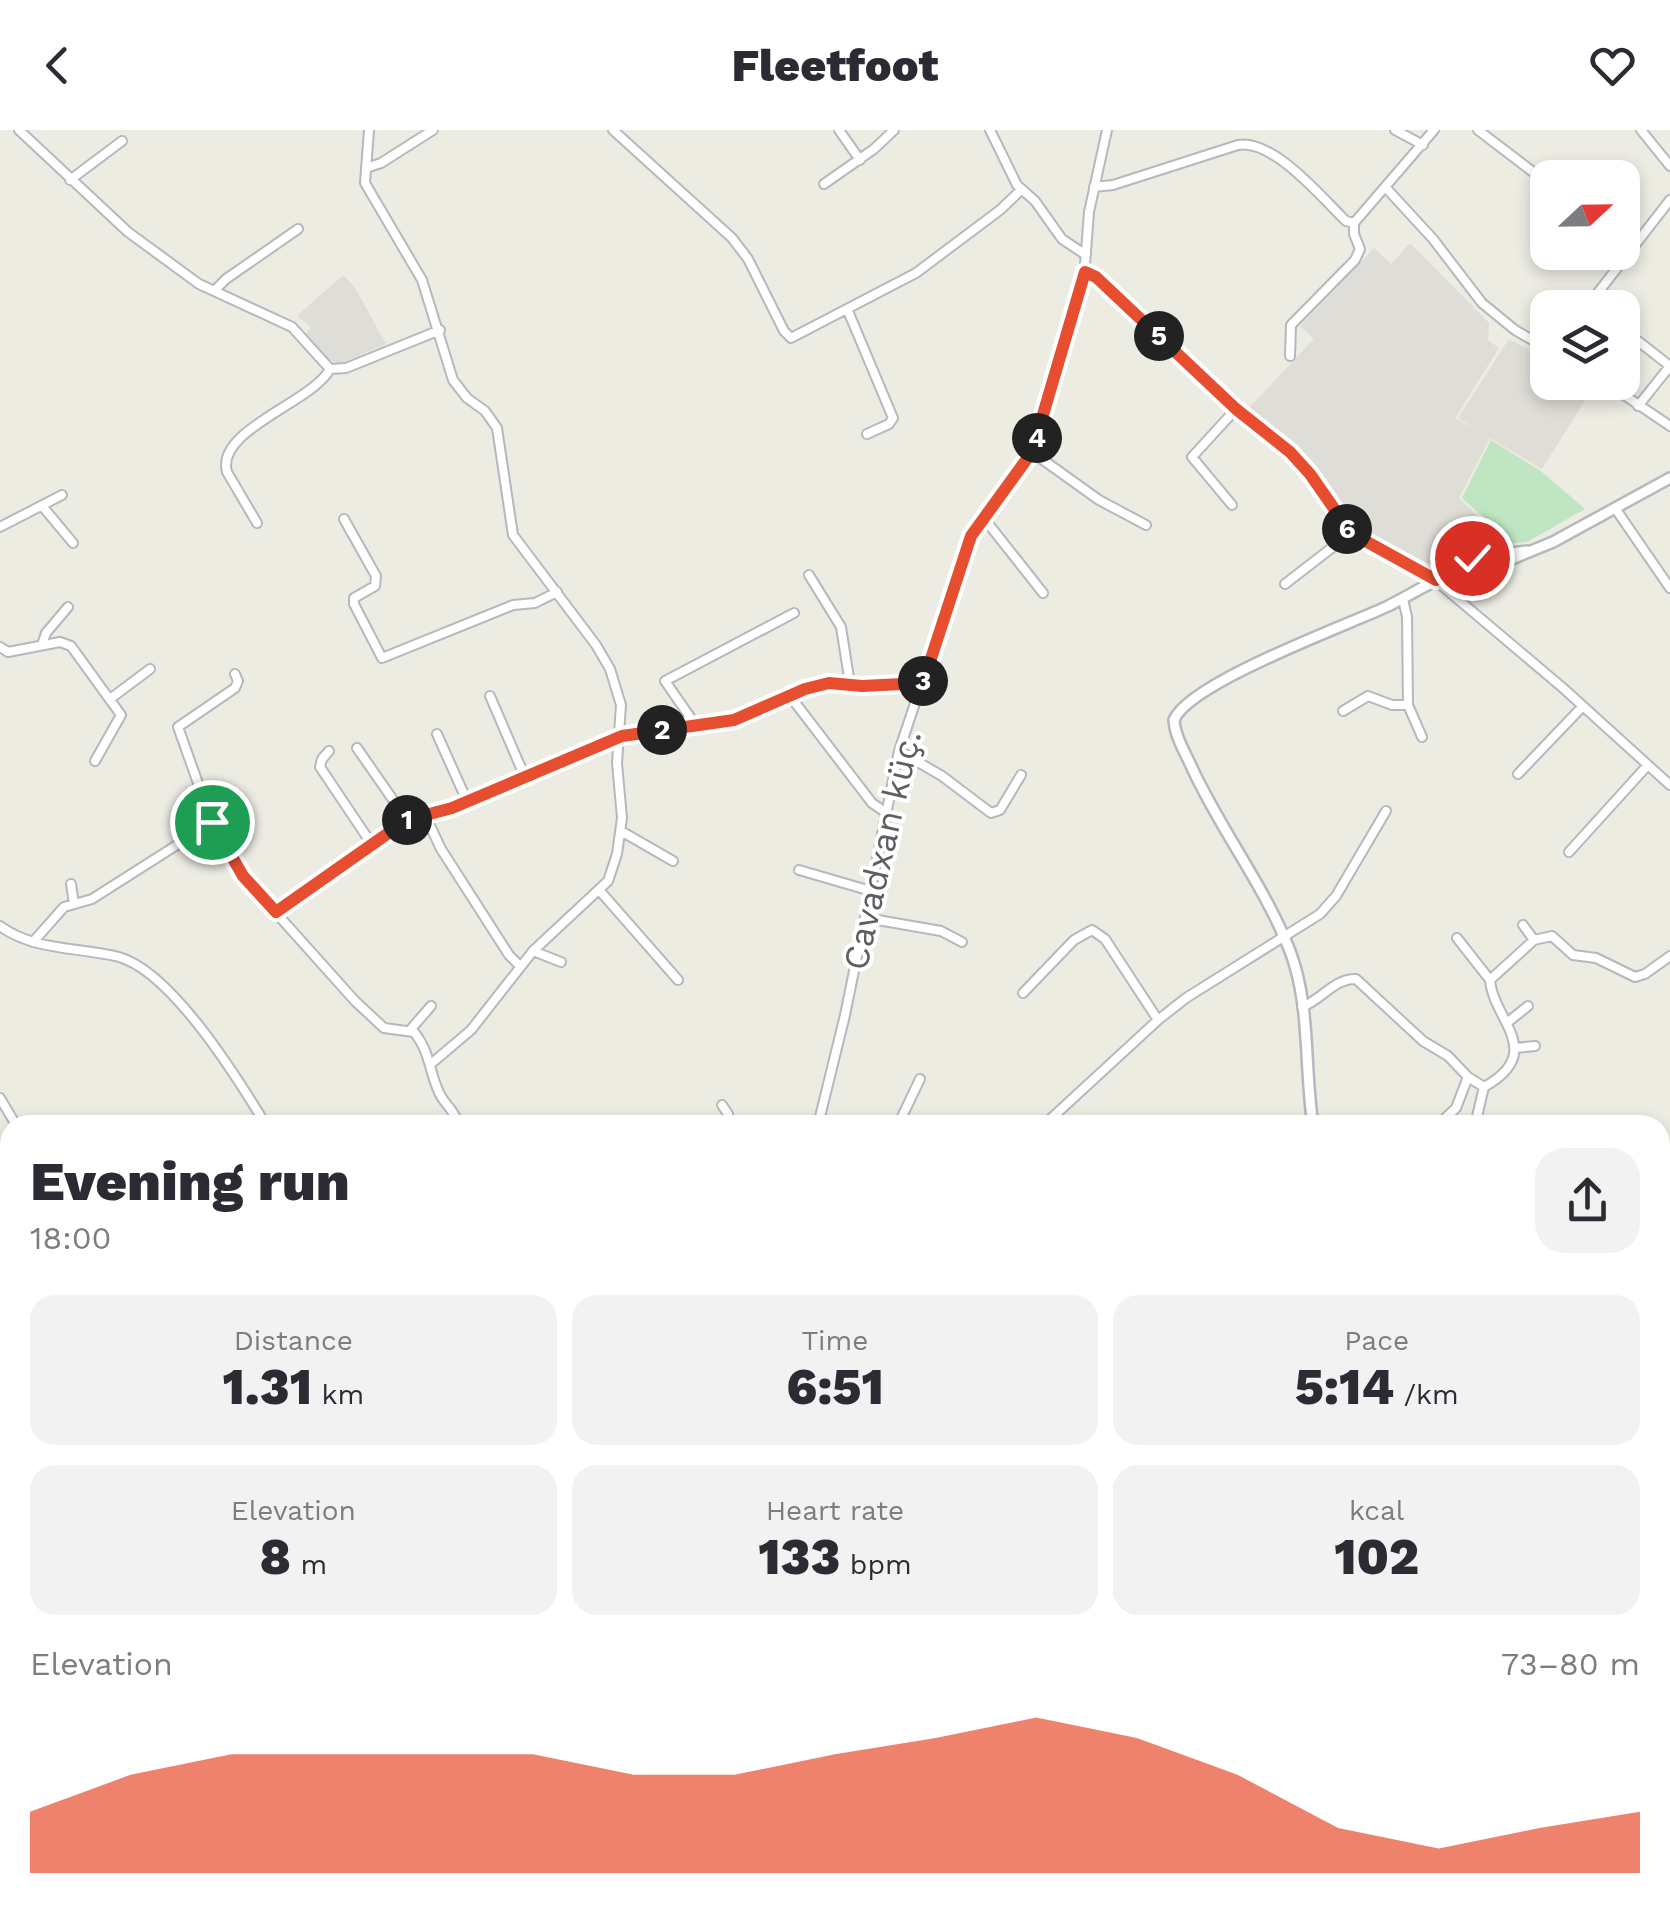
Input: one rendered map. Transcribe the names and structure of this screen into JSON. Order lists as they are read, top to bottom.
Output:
{
  "streets": {
    "street": ["Cavadxan küç."]
  },
  "north": "right",
  "page": {
    "header": "Fleetfoot",
    "pins": [
      "5",
      "4",
      "6",
      "3",
      "2",
      "1"
    ],
    "heading": ["Evening run", "18:00"],
    "stats": [
      ["Distance", "1.31 km"],
      ["Time", "6:51"],
      ["Pace", "5:14 /km"],
      ["Elevation", "8 m"],
      ["Heart rate", "133 bpm"],
      ["kcal", "102"]
    ],
    "chart": ["Elevation", "73–80 m"]
  }
}
